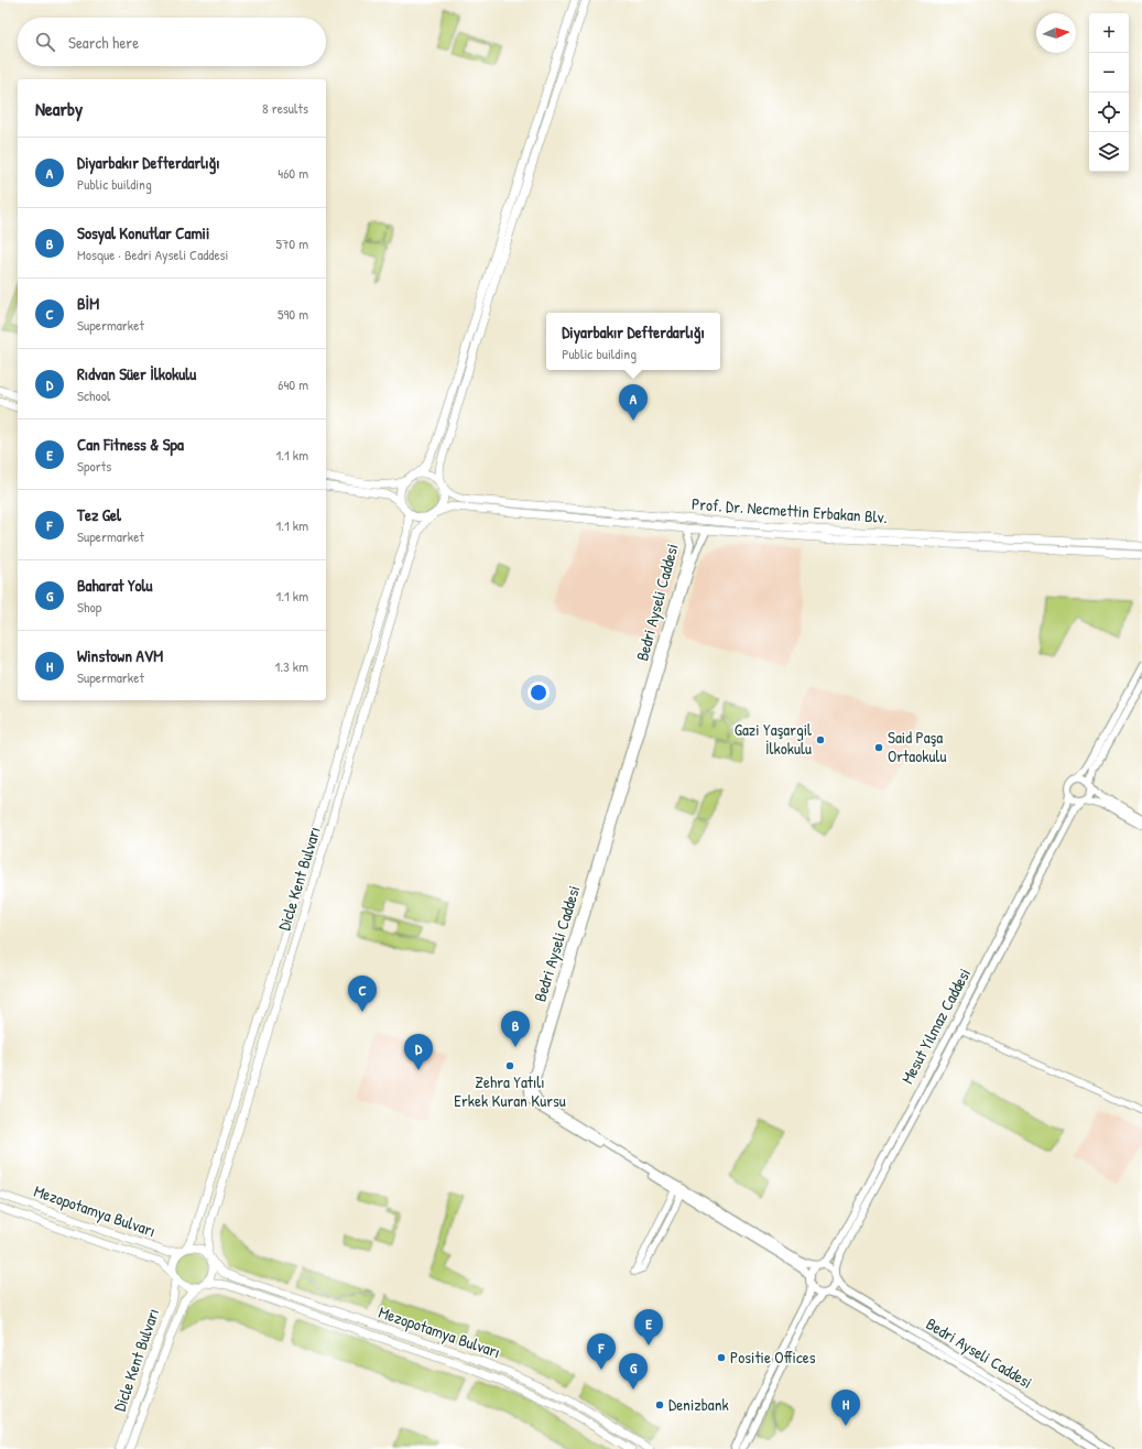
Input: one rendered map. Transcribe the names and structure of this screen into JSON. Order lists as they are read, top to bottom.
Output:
{
  "streets": {
    "main road": [
      "Prof. Dr. Necmettin Erbakan Blv.",
      "Bedri Ayseli Caddesi",
      "Dicle Kent Bulvarı",
      "Mesut Yılmaz Caddesi",
      "Mezopotamya Bulvarı"
    ]
  },
  "crossings": [
    ["Prof. Dr. Necmettin Erbakan Blv.", "Bedri Ayseli Caddesi"],
    ["Prof. Dr. Necmettin Erbakan Blv.", "Dicle Kent Bulvarı"],
    ["Bedri Ayseli Caddesi", "Mesut Yılmaz Caddesi"],
    ["Dicle Kent Bulvarı", "Mezopotamya Bulvarı"]
  ],
  "places": [
    "Gazi Yaşargil İlkokulu",
    "Said Paşa Ortaokulu",
    "Zehra Yatılı Erkek Kuran Kursu",
    "Positie Offices",
    "Denizbank"
  ],
  "north": "right",
  "page": {
    "map_buttons": ["+", "−"],
    "search": "Search here",
    "heading": ["Nearby", "8 results"],
    "list": [
      {
        "mark": "A",
        "name": "Diyarbakır Defterdarlığı",
        "note": "Public building",
        "value": "460 m"
      },
      {
        "mark": "B",
        "name": "Sosyal Konutlar Camii",
        "note": "Mosque · Bedri Ayseli Caddesi",
        "value": "570 m"
      },
      {
        "mark": "C",
        "name": "BİM",
        "note": "Supermarket",
        "value": "590 m"
      },
      {
        "mark": "D",
        "name": "Rıdvan Süer İlkokulu",
        "note": "School",
        "value": "640 m"
      },
      {
        "mark": "E",
        "name": "Can Fitness & Spa",
        "note": "Sports",
        "value": "1.1 km"
      },
      {
        "mark": "F",
        "name": "Tez Gel",
        "note": "Supermarket",
        "value": "1.1 km"
      },
      {
        "mark": "G",
        "name": "Baharat Yolu",
        "note": "Shop",
        "value": "1.1 km"
      },
      {
        "mark": "H",
        "name": "Winstown AVM",
        "note": "Supermarket",
        "value": "1.3 km"
      }
    ],
    "popup": ["Diyarbakır Defterdarlığı", "Public building"],
    "pins": [
      "A",
      "C",
      "B",
      "D",
      "E",
      "F",
      "G",
      "H"
    ]
  }
}
